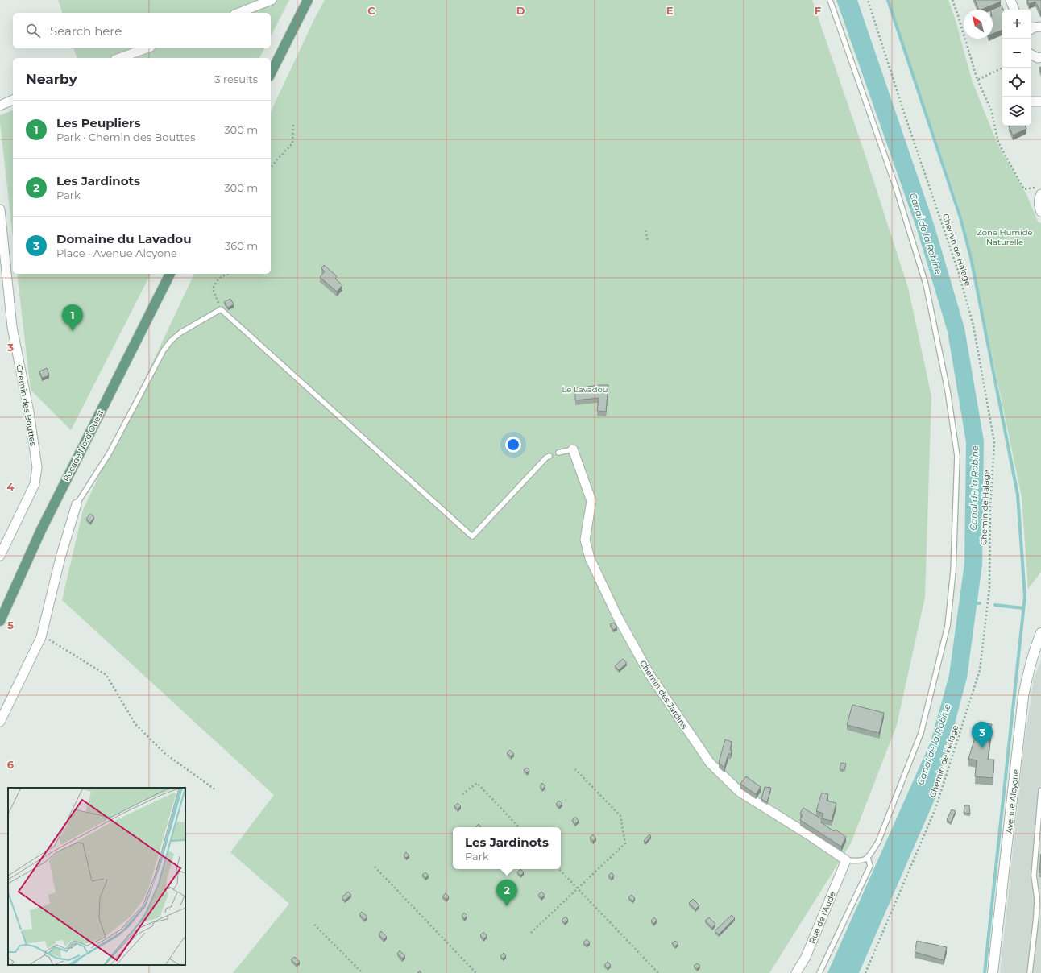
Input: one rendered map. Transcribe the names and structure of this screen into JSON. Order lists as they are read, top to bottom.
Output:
{
  "streets": {
    "main road": ["Rocade Nord Ouest"],
    "street": [
      "Chemin des Bouttes",
      "Chemin des Jardins",
      "Avenue Alcyone",
      "Rue de l'Aude"
    ],
    "path": ["Chemin de Halage"]
  },
  "crossings": [
    ["Chemin des Jardins", "Rue de l'Aude"]
  ],
  "water": ["Canal de la Robine"],
  "parks": ["Zone Humide Naturelle", "Le Lavadou"],
  "north": "top left",
  "page": {
    "map_buttons": ["+", "−"],
    "search": "Search here",
    "heading": ["Nearby", "3 results"],
    "list": [
      {
        "mark": "1",
        "name": "Les Peupliers",
        "note": "Park · Chemin des Bouttes",
        "value": "300 m"
      },
      {
        "mark": "2",
        "name": "Les Jardinots",
        "note": "Park",
        "value": "300 m"
      },
      {
        "mark": "3",
        "name": "Domaine du Lavadou",
        "note": "Place · Avenue Alcyone",
        "value": "360 m"
      }
    ],
    "pins": ["1", "3", "2"],
    "popup": ["Les Jardinots", "Park"]
  },
  "grid": {
    "columns": [
      "C",
      "D",
      "E",
      "F"
    ],
    "rows": [
      "3",
      "4",
      "5",
      "6"
    ]
  }
}
